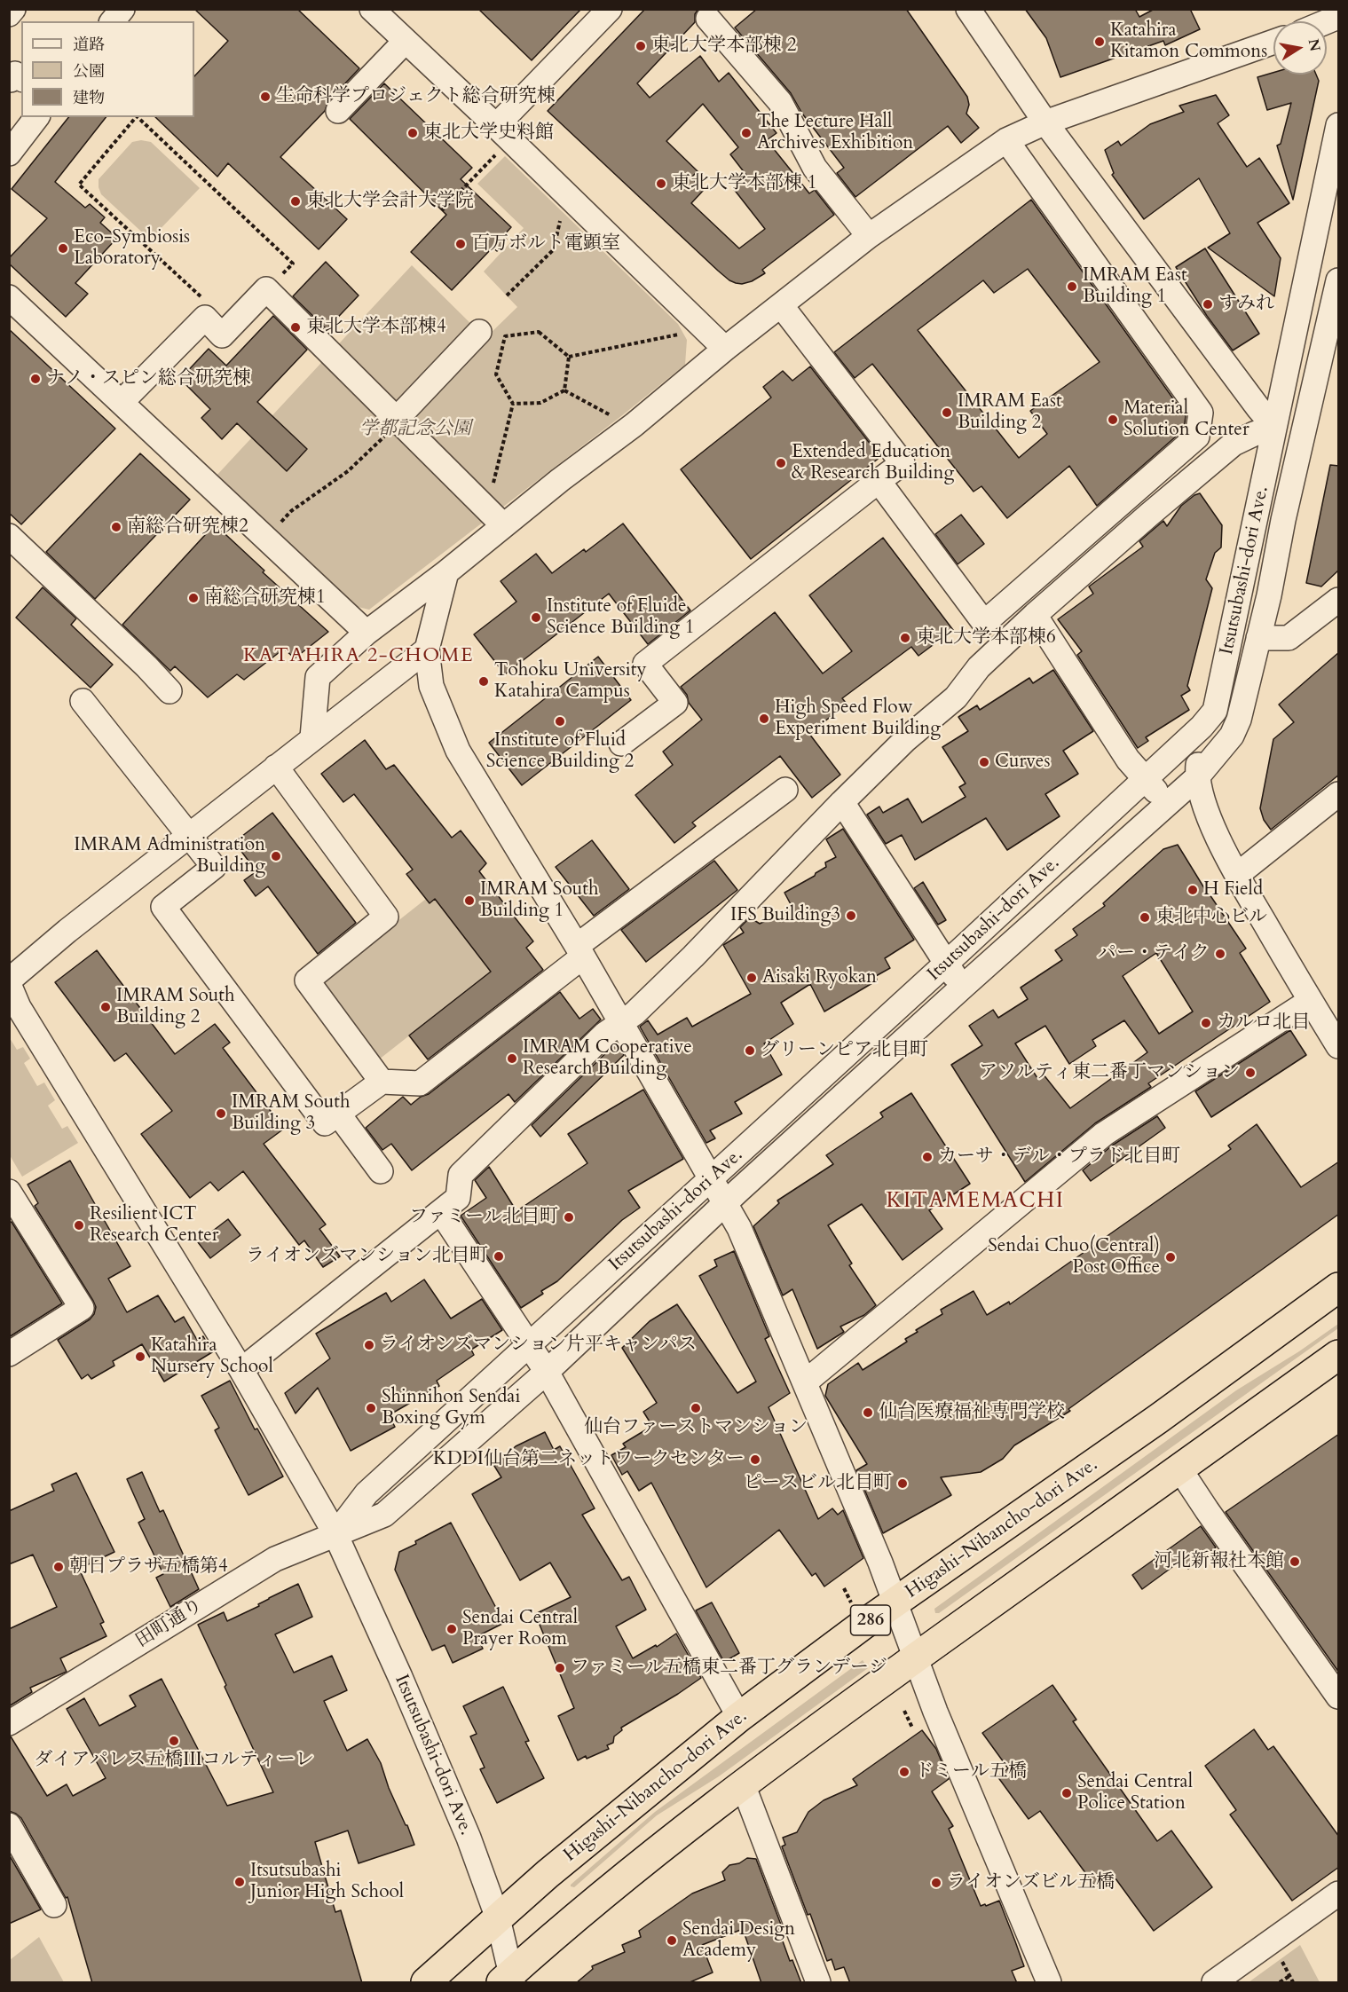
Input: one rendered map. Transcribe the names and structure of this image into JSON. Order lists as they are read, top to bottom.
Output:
{
  "streets": {
    "highway": ["Higashi-Nibancho-dori Ave.", "286"],
    "street": ["Itsutsubashi-dori Ave.", "田町通り"]
  },
  "crossings": [
    ["Itsutsubashi-dori Ave.", "Higashi-Nibancho-dori Ave."],
    ["Itsutsubashi-dori Ave.", "田町通り"]
  ],
  "districts": ["KATAHIRA 2-CHOME", "KITAMEMACHI"],
  "parks": ["学都記念公園"],
  "places": [
    "Katahira Kitamon Commons",
    "東北大学本部棟 2",
    "生命科学プロジェクト総合研究棟",
    "東北大学史料館",
    "The Lecture Hall Archives Exhibition",
    "東北大学本部棟 1",
    "東北大学会計大学院",
    "百万ボルト電顕室",
    "Eco-Symbiosis Laboratory",
    "IMRAM East Building 1",
    "すみれ",
    "東北大学本部棟4",
    "ナノ・スピン総合研究棟",
    "IMRAM East Building 2",
    "Material Solution Center",
    "Extended Education & Research Building",
    "南総合研究棟2",
    "南総合研究棟1",
    "Institute of Fluide Science Building 1",
    "東北大学本部棟6",
    "Tohoku University Katahira Campus",
    "High Speed Flow Experiment Building",
    "Institute of Fluid Science Building 2",
    "Curves",
    "IMRAM Administration Building",
    "H Field",
    "IMRAM South Building 1",
    "IFS Building3",
    "東北中心ビル",
    "パー・テイク",
    "Aisaki Ryokan",
    "IMRAM South Building 2",
    "カルロ北目",
    "グリーンピア北目町",
    "IMRAM Cooperative Research Building",
    "アソルティ東二番丁マンション",
    "IMRAM South Building 3",
    "カーサ・デル・プラド北目町",
    "ファミール北目町",
    "Resilient ICT Research Center",
    "ライオンズマンション北目町",
    "Sendai Chuo(Central) Post Office",
    "ライオンズマンション片平キャンパス",
    "Katahira Nursery School",
    "Shinnihon Sendai Boxing Gym",
    "仙台ファーストマンション",
    "仙台医療福祉専門学校",
    "KDDI仙台第二ネットワークセンター",
    "ピースビル北目町",
    "河北新報社本館",
    "朝日プラザ五橋第4",
    "Sendai Central Prayer Room",
    "ファミール五橋東二番丁グランデージ",
    "ダイアパレス五橋IIIコルティーレ",
    "ドミール五橋",
    "Sendai Central Police Station",
    "Itsutsubashi Junior High School",
    "ライオンズビル五橋",
    "Sendai Design Academy"
  ],
  "legend": ["道路", "公園", "建物"],
  "north": "right"
}
